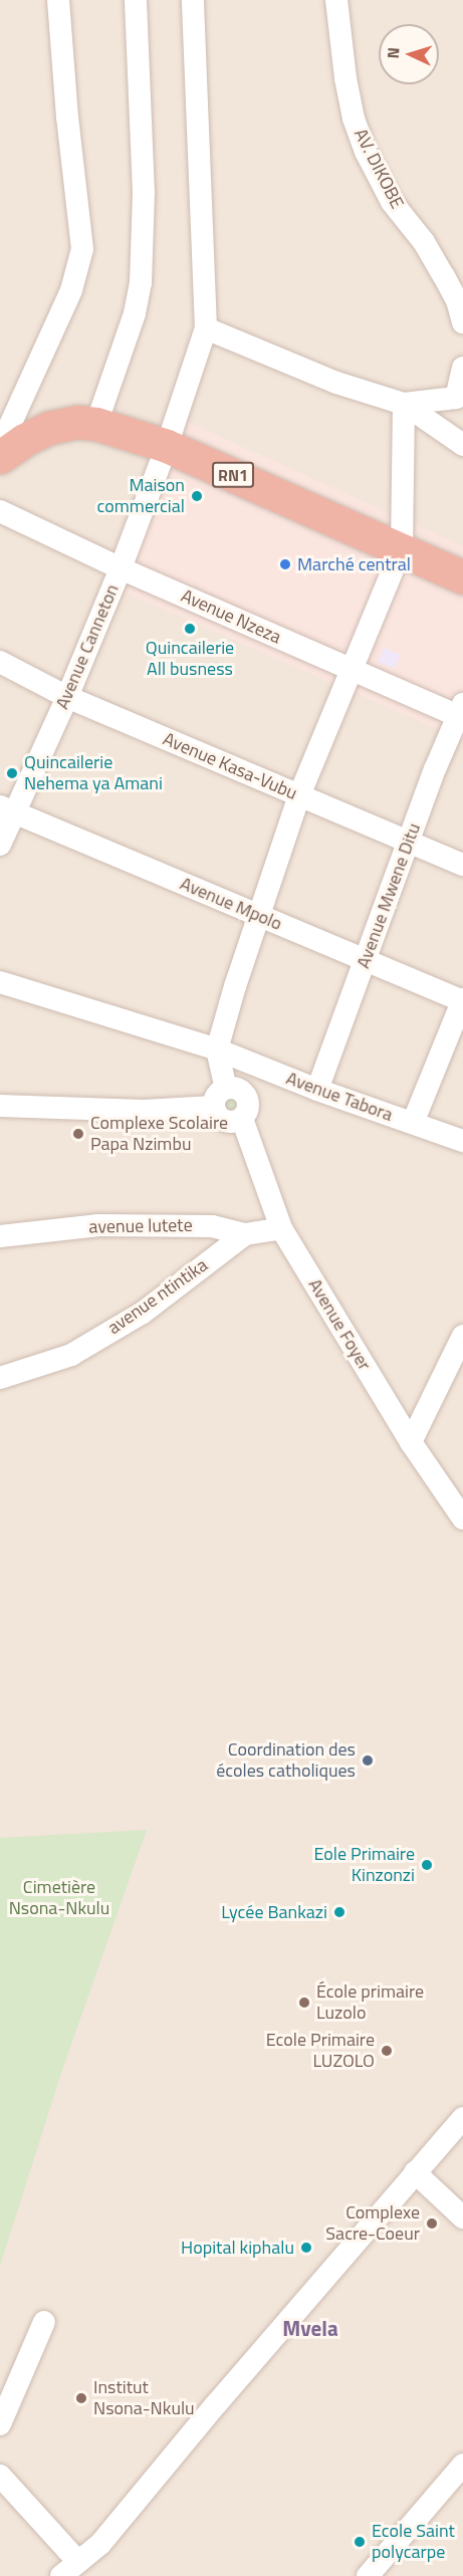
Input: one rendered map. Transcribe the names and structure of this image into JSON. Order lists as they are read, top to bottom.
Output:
{
  "streets": {
    "highway": ["RN1"],
    "street": [
      "AV. DIKOBE",
      "Avenue Nzeza",
      "Avenue Canneton",
      "Avenue Kasa-Vubu",
      "Avenue Mwene Ditu",
      "Avenue Mpolo",
      "Avenue Tabora",
      "avenue lutete",
      "avenue ntintika",
      "Avenue Foyer"
    ]
  },
  "crossings": [
    ["RN1", "Avenue Canneton"],
    ["Avenue Nzeza", "Avenue Canneton"],
    ["Avenue Nzeza", "Avenue Mwene Ditu"],
    ["Avenue Canneton", "Avenue Kasa-Vubu"],
    ["Avenue Canneton", "Avenue Mpolo"],
    ["Avenue Kasa-Vubu", "Avenue Mwene Ditu"],
    ["Avenue Mwene Ditu", "Avenue Mpolo"],
    ["Avenue Mwene Ditu", "Avenue Tabora"],
    ["avenue lutete", "avenue ntintika"],
    ["avenue lutete", "Avenue Foyer"]
  ],
  "districts": ["Mvela"],
  "parks": ["Cimetière Nsona-Nkulu"],
  "places": [
    "Maison commercial",
    "Marché central",
    "Quincailerie All busness",
    "Quincailerie Nehema ya Amani",
    "Complexe Scolaire Papa Nzimbu",
    "Coordination des écoles catholiques",
    "Eole Primaire Kinzonzi",
    "Lycée Bankazi",
    "École primaire Luzolo",
    "Ecole Primaire LUZOLO",
    "Complexe Sacre-Coeur",
    "Hopital kiphalu",
    "Institut Nsona-Nkulu",
    "Ecole Saint polycarpe"
  ],
  "north": "left"
}
